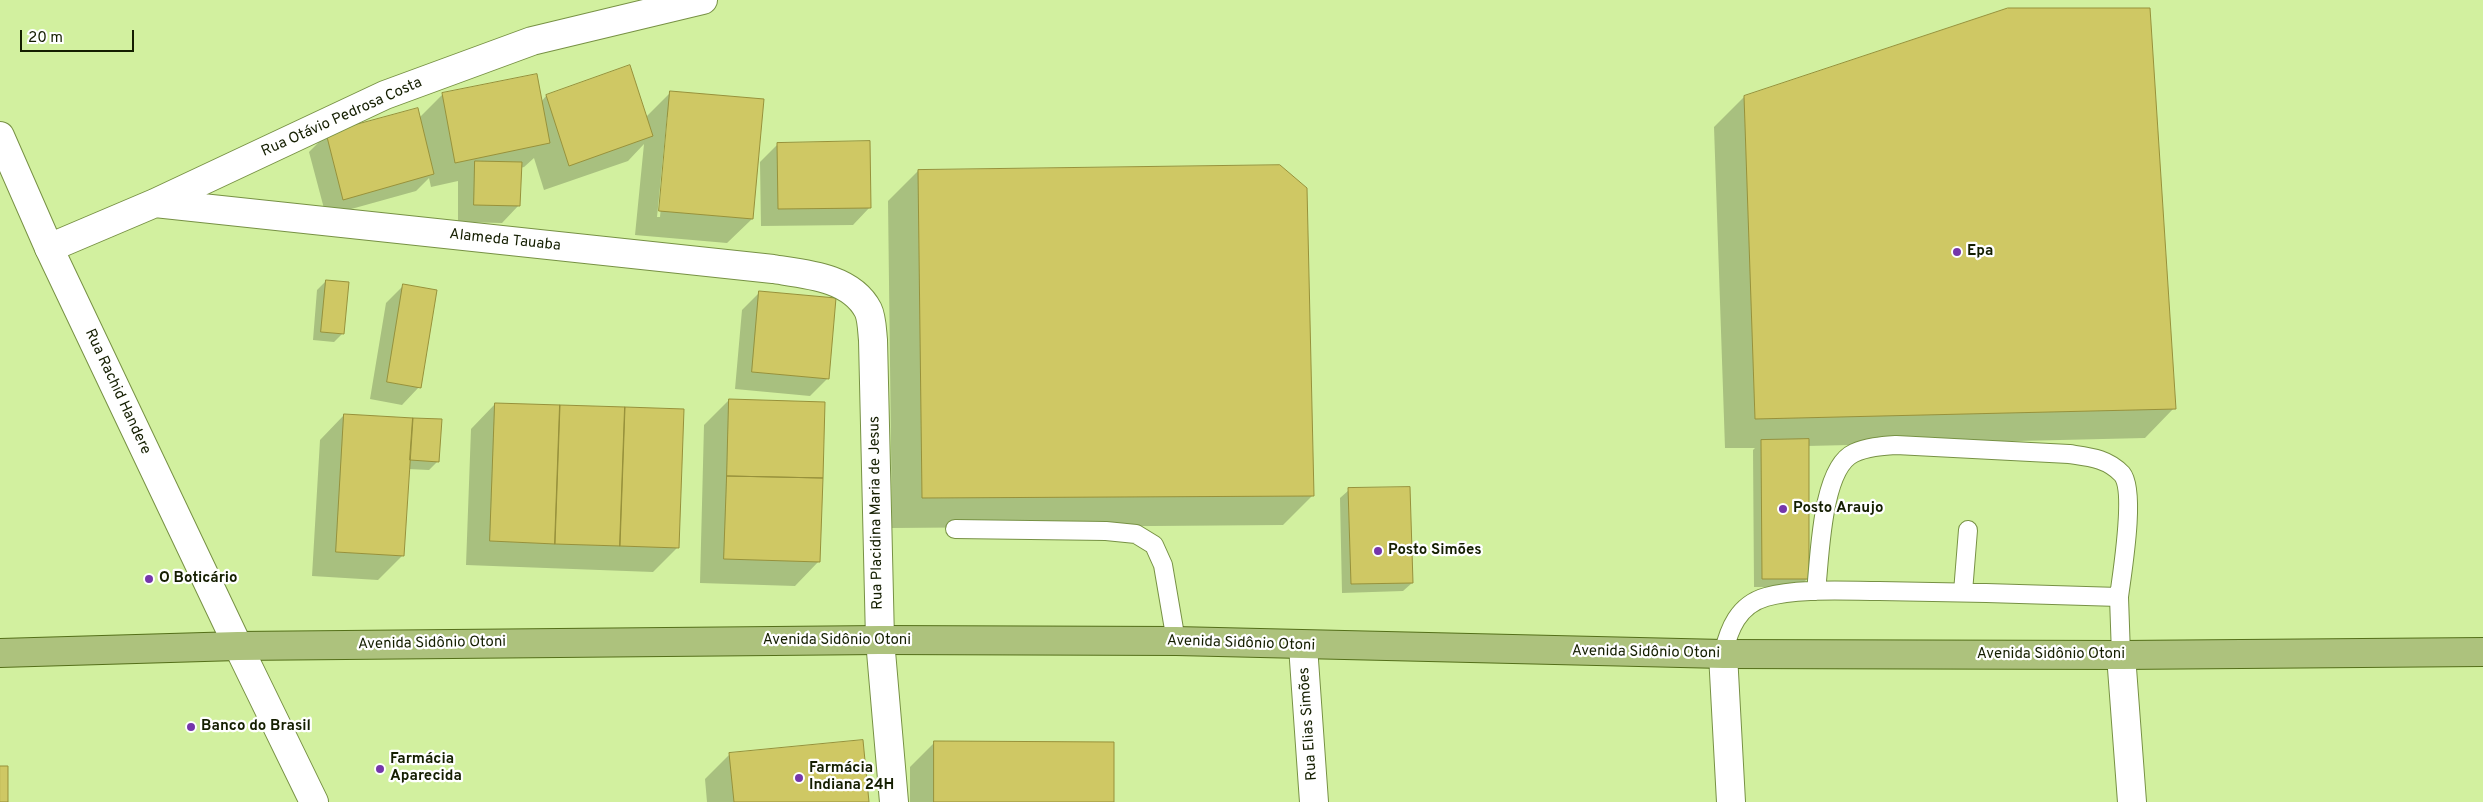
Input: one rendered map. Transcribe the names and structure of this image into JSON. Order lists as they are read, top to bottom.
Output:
{
  "streets": {
    "main road": ["Avenida Sidônio Otoni"],
    "street": [
      "Rua Otávio Pedrosa Costa",
      "Alameda Tauaba",
      "Rua Rachid Handere",
      "Rua Placidina Maria de Jesus",
      "Rua Elias Simões"
    ]
  },
  "crossings": [
    ["Rua Otávio Pedrosa Costa", "Alameda Tauaba"],
    ["Rua Otávio Pedrosa Costa", "Rua Rachid Handere"],
    ["Alameda Tauaba", "Rua Placidina Maria de Jesus"],
    ["Rua Rachid Handere", "Avenida Sidônio Otoni"],
    ["Rua Placidina Maria de Jesus", "Avenida Sidônio Otoni"],
    ["Avenida Sidônio Otoni", "Rua Elias Simões"]
  ],
  "places": [
    "Epa",
    "Posto Araujo",
    "Posto Simões",
    "O Boticário",
    "Banco do Brasil",
    "Farmácia Aparecida",
    "Farmácia Indiana 24H"
  ],
  "scale_bar": "20 m"
}
